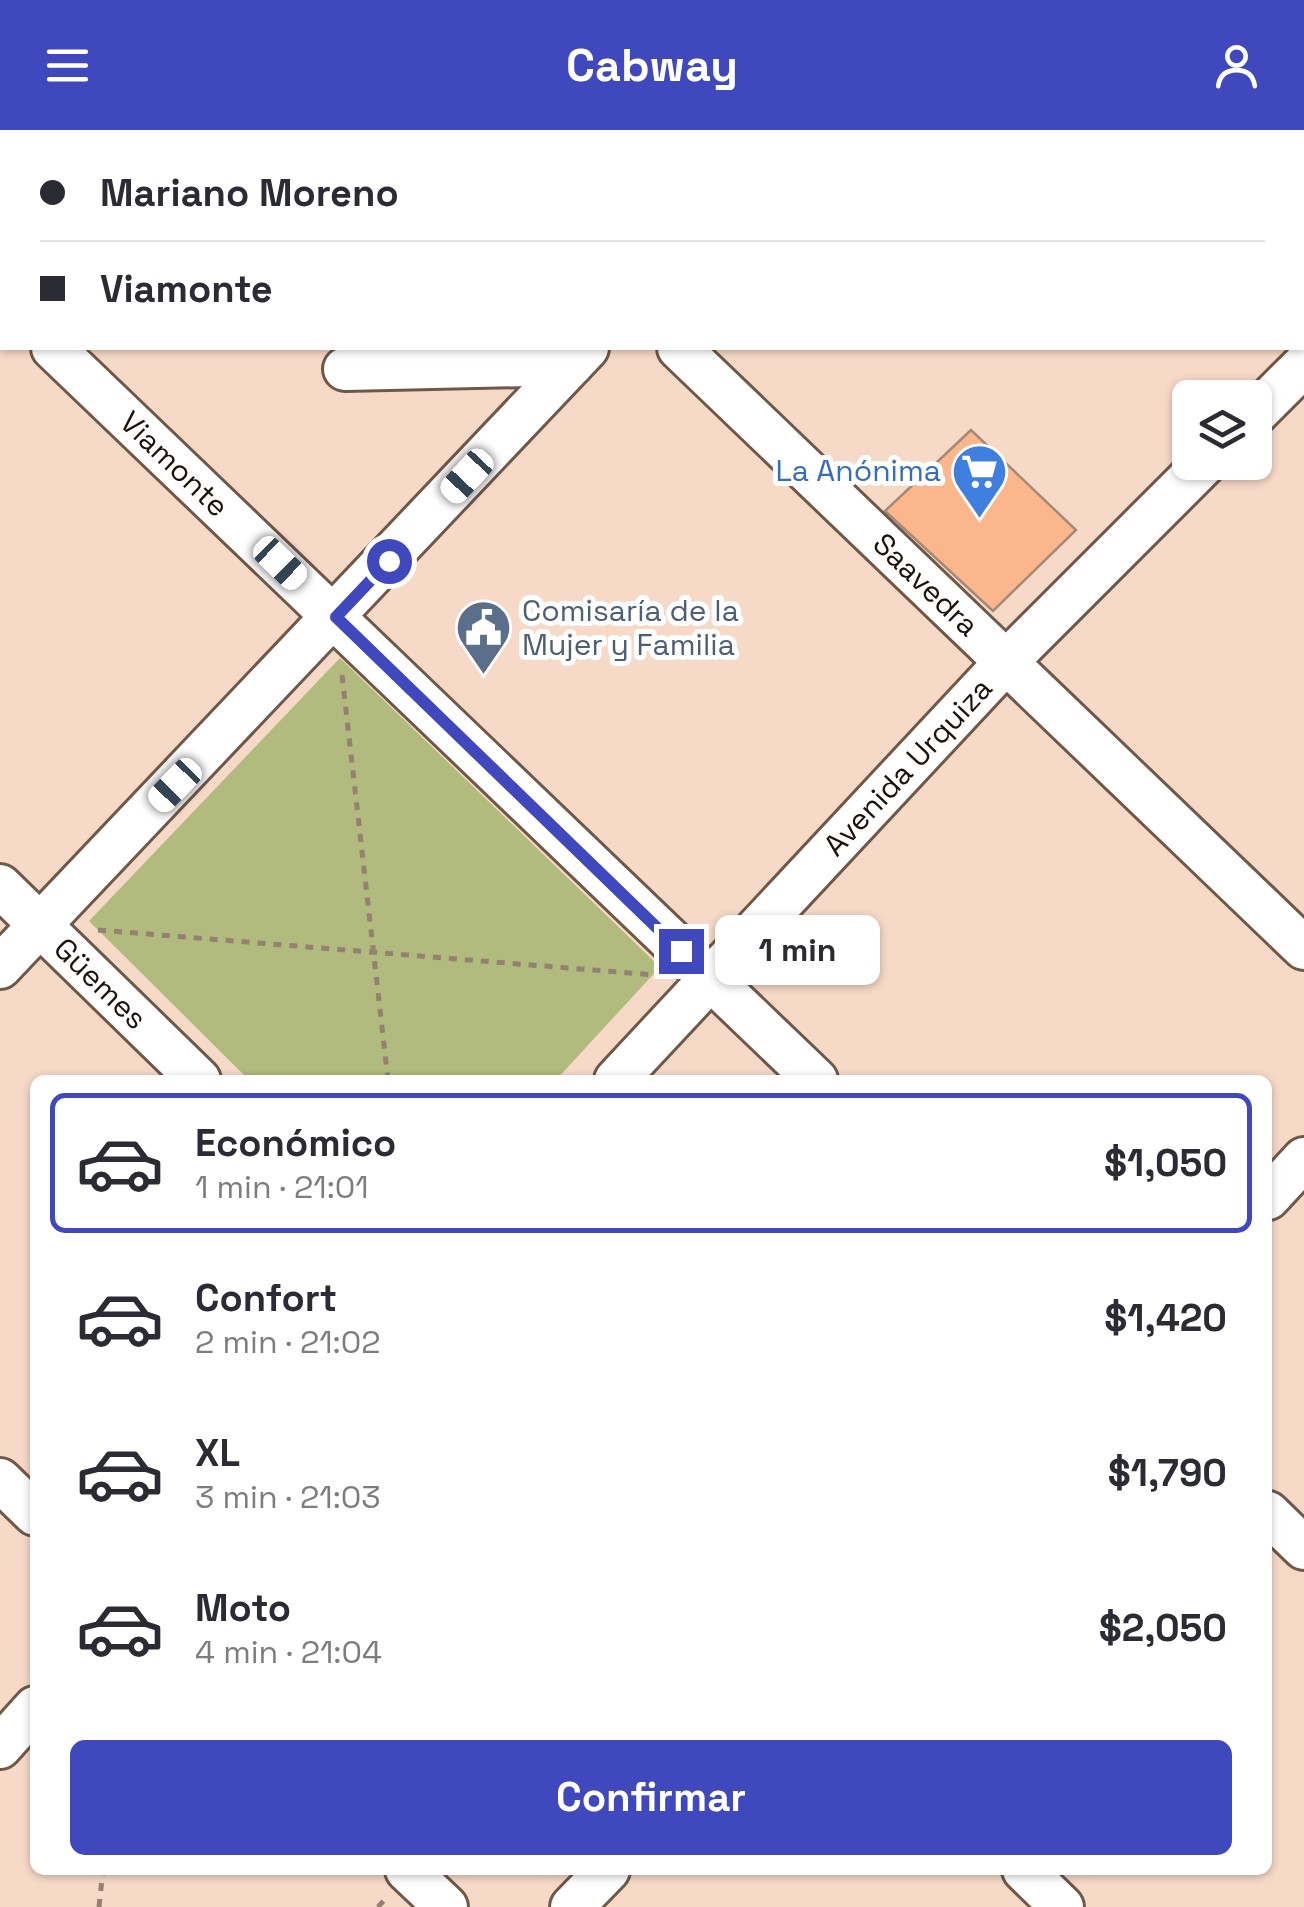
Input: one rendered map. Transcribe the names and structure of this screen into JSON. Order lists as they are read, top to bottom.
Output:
{
  "streets": {
    "street": [
      "Viamonte",
      "Saavedra",
      "Avenida Urquiza",
      "Güemes"
    ]
  },
  "crossings": [
    ["Viamonte", "Avenida Urquiza"],
    ["Saavedra", "Avenida Urquiza"]
  ],
  "places": {
    "supermarket": ["La Anónima"],
    "public building": ["Comisaría de la Mujer y Familia"]
  },
  "page": {
    "header": "Cabway",
    "banner": ["Mariano Moreno", "Viamonte"],
    "bubble": "1 min",
    "list": [
      {
        "name": "Económico",
        "note": "1 min · 21:01",
        "value": "$1,050"
      },
      {
        "name": "Confort",
        "note": "2 min · 21:02",
        "value": "$1,420"
      },
      {
        "name": "XL",
        "note": "3 min · 21:03",
        "value": "$1,790"
      },
      {
        "name": "Moto",
        "note": "4 min · 21:04",
        "value": "$2,050"
      }
    ],
    "buttons": "Confirmar"
  }
}
